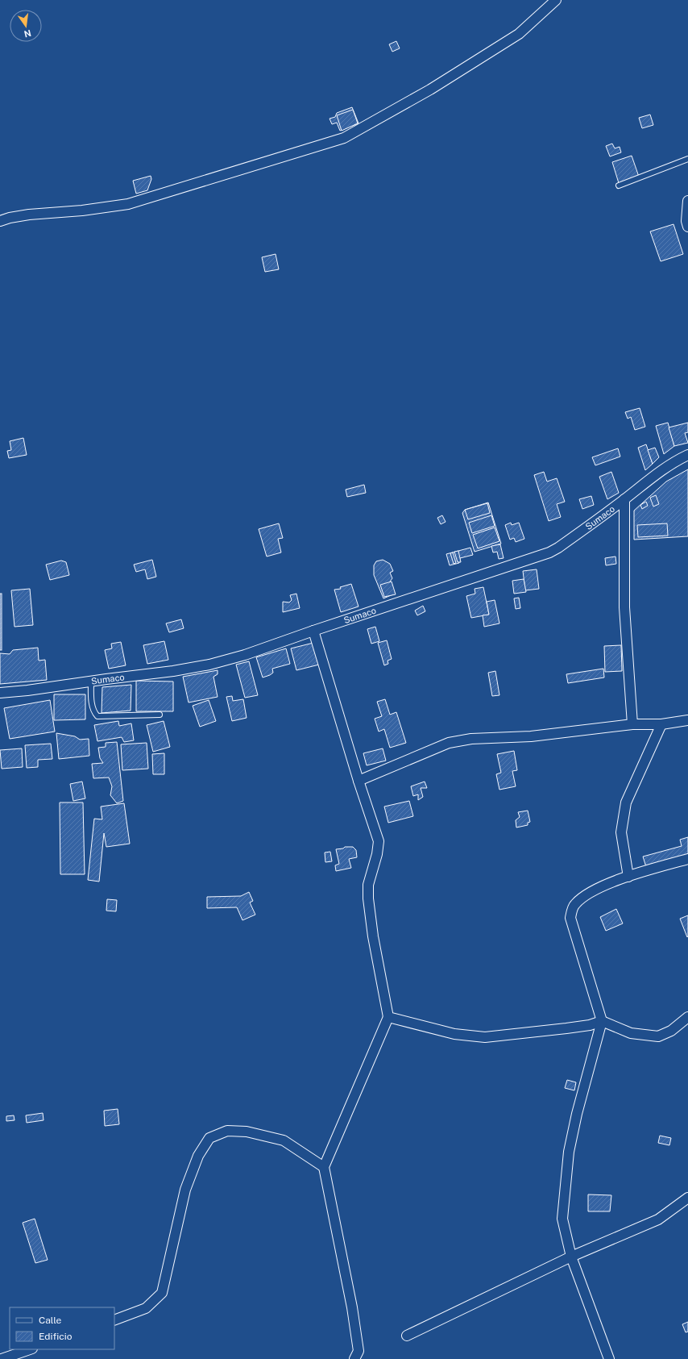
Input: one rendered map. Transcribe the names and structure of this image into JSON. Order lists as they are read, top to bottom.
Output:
{
  "streets": {
    "street": ["Sumaco"]
  },
  "legend": ["Calle", "Edificio"],
  "north": "bottom"
}
